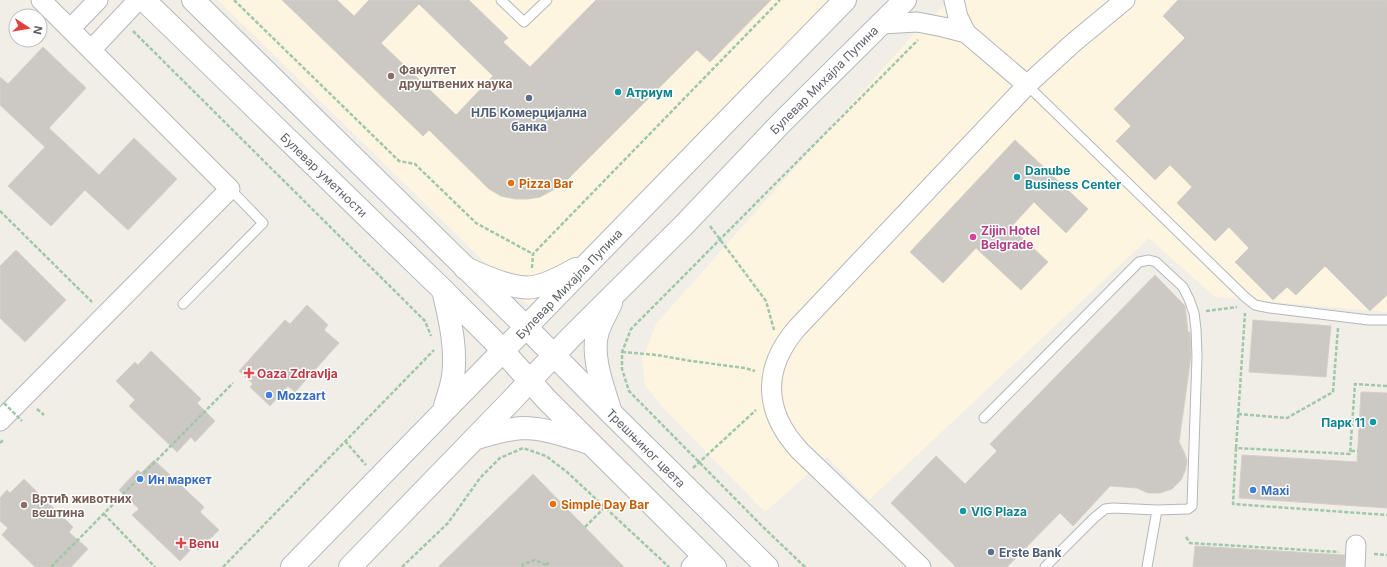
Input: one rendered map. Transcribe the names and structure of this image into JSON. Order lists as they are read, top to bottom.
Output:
{
  "streets": {
    "main road": ["Булевар Михајла Пупина", "Булевар уметности", "Трешњиног цвета"]
  },
  "crossings": [
    ["Булевар Михајла Пупина", "Булевар уметности"],
    ["Булевар Михајла Пупина", "Трешњиног цвета"]
  ],
  "places": {
    "other": [
      "Факултет друштвених наука",
      "Атриум",
      "НЛБ Комерцијална банка",
      "Danube Business Center",
      "Pizza Bar",
      "Zijin Hotel Belgrade",
      "Mozzart",
      "Парк 11",
      "Ин маркет",
      "Maxi",
      "Simple Day Bar",
      "Вртић животних вештина",
      "VIG Plaza",
      "Erste Bank"
    ],
    "health": ["Oaza Zdravlja", "Benu"]
  },
  "north": "right"
}
